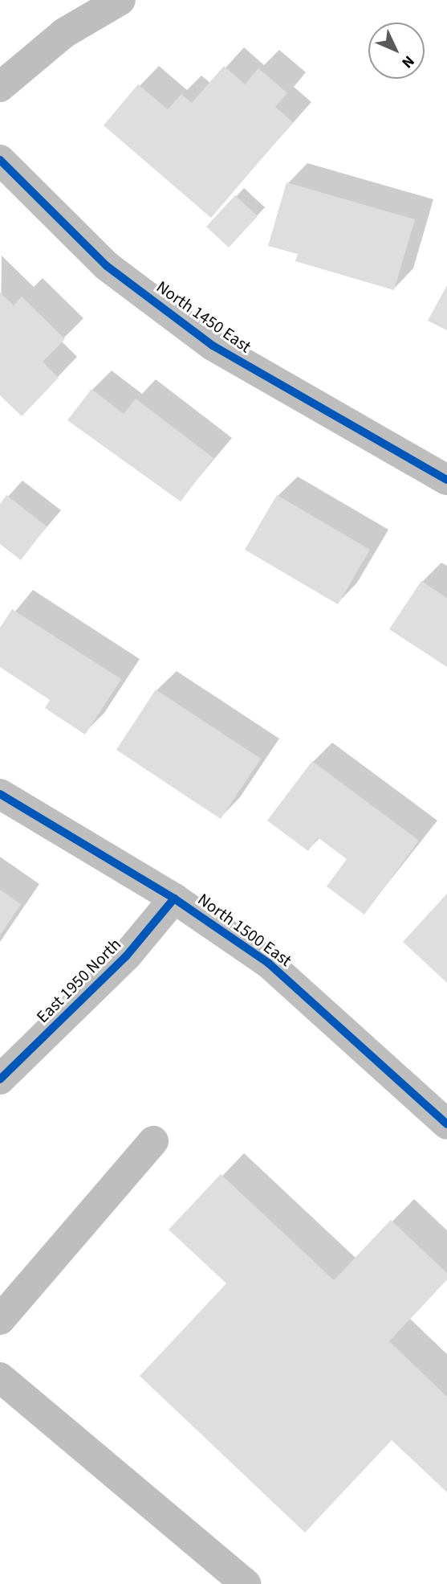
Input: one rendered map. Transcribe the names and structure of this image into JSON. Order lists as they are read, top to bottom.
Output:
{
  "streets": {
    "street": ["North 1450 East", "North 1500 East", "East 1950 North"]
  },
  "crossings": [
    ["North 1500 East", "East 1950 North"]
  ],
  "north": "bottom right"
}
